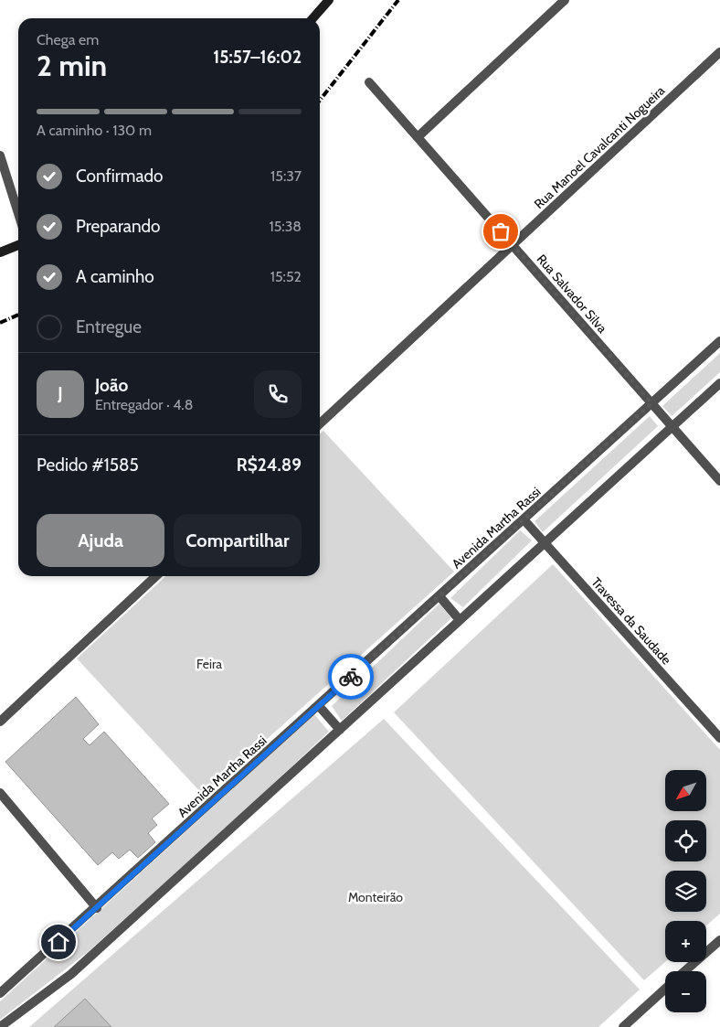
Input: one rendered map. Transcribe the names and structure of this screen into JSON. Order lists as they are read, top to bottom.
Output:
{
  "streets": {
    "street": [
      "Rua Manoel Cavalcanti Nogueira",
      "Rua Salvador Silva",
      "Avenida Martha Rassi",
      "Travessa da Saudade"
    ]
  },
  "crossings": [
    ["Rua Manoel Cavalcanti Nogueira", "Rua Salvador Silva"],
    ["Rua Salvador Silva", "Avenida Martha Rassi"],
    ["Avenida Martha Rassi", "Travessa da Saudade"]
  ],
  "parks": ["Feira", "Monteirão"],
  "north": "bottom left",
  "page": {
    "heading": ["2 min", "Chega em", "15:57–16:02"],
    "panel": [
      "João",
      "Entregador · 4.8",
      "Pedido #1585",
      "R$24.89"
    ],
    "bar": "A caminho · 130 m",
    "list": [
      ["Confirmado", "15:37"],
      ["Preparando", "15:38"],
      ["A caminho", "15:52"],
      "Entregue"
    ],
    "round": "J",
    "buttons": ["Ajuda", "Compartilhar"],
    "map_buttons": ["+", "−"]
  }
}
